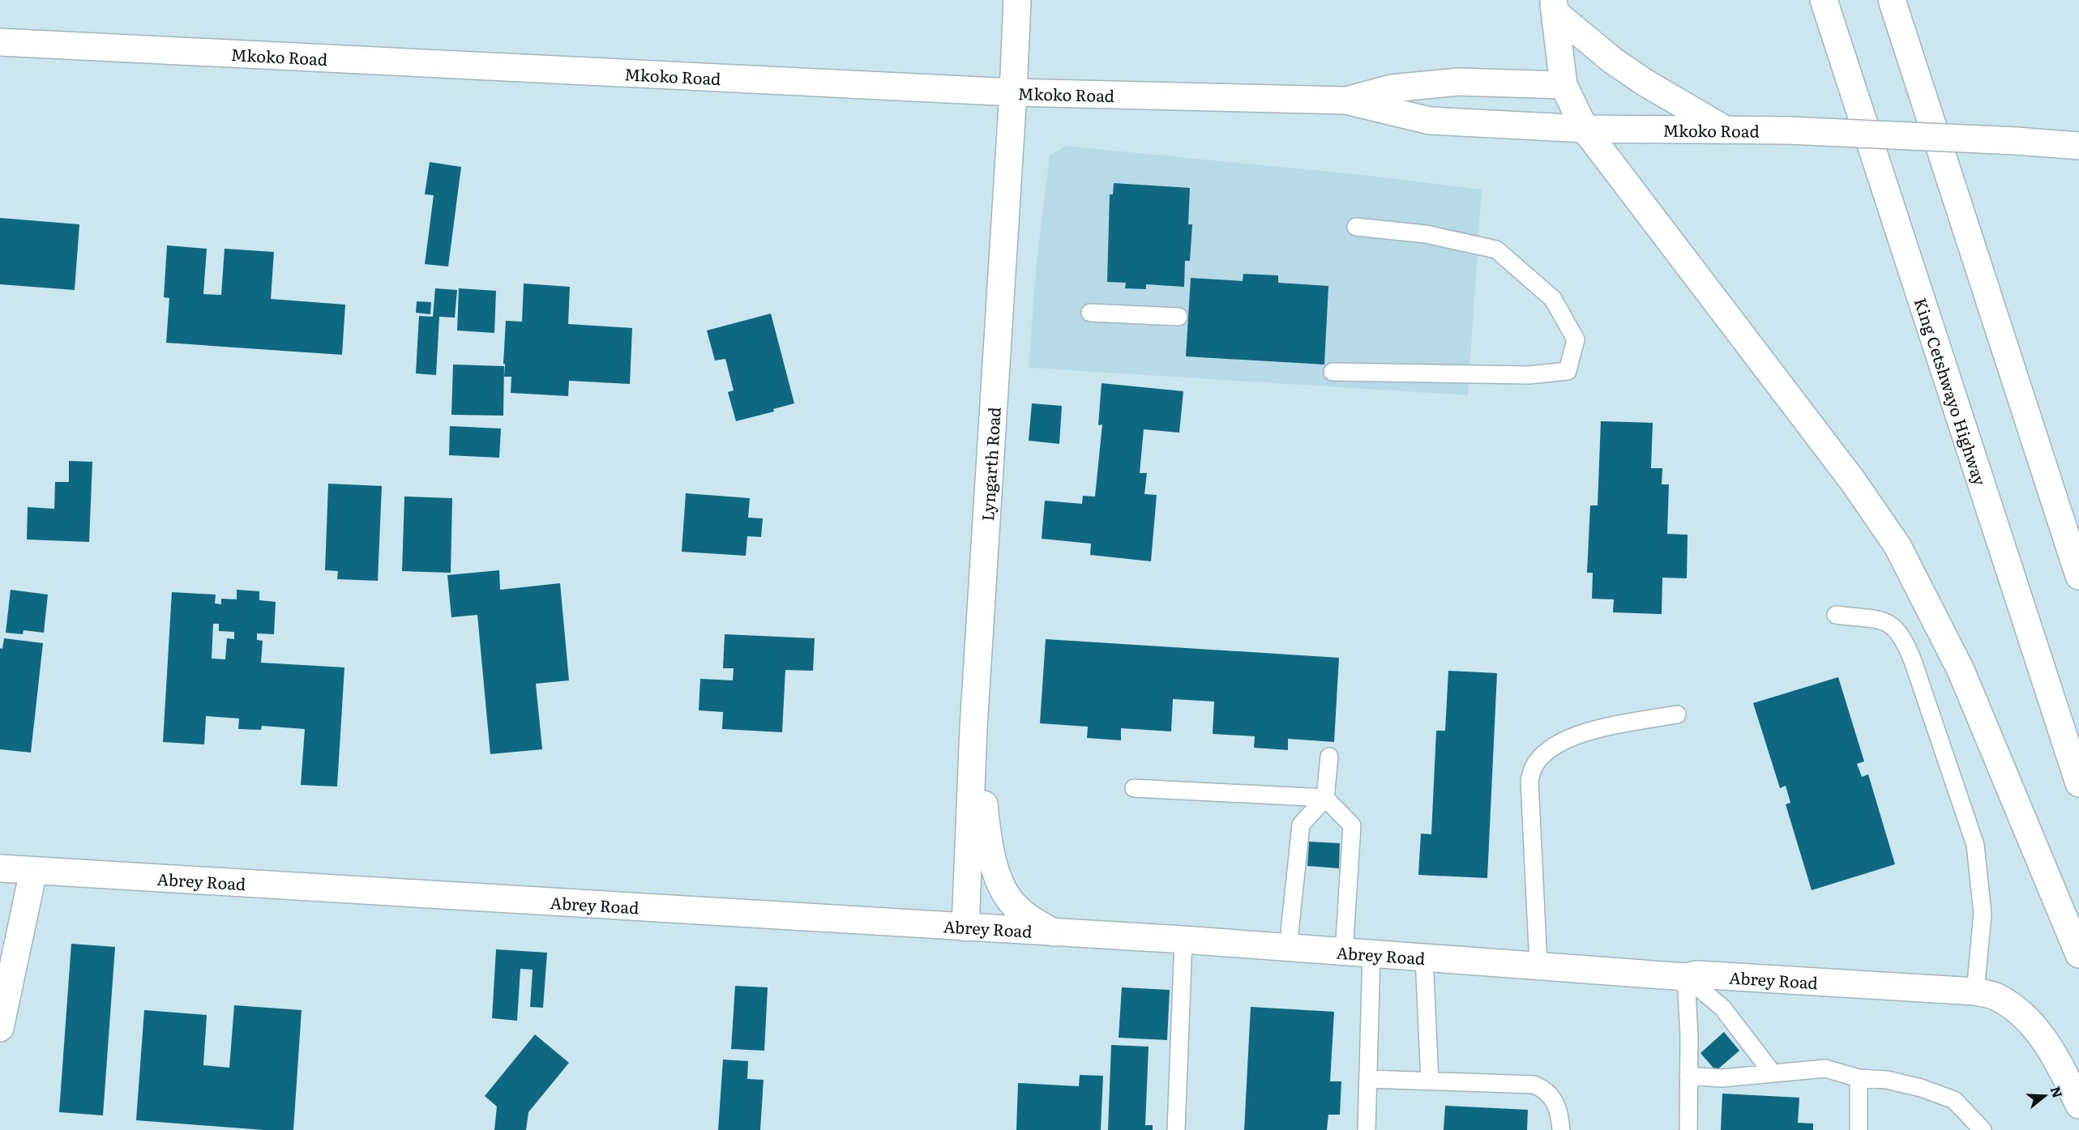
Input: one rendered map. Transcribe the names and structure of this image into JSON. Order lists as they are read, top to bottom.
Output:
{
  "streets": {
    "main road": [
      "Mkoko Road",
      "King Cetshwayo Highway",
      "Lyngarth Road",
      "Abrey Road"
    ]
  },
  "crossings": [
    ["Mkoko Road", "Lyngarth Road"],
    ["Lyngarth Road", "Abrey Road"]
  ],
  "north": "right"
}
